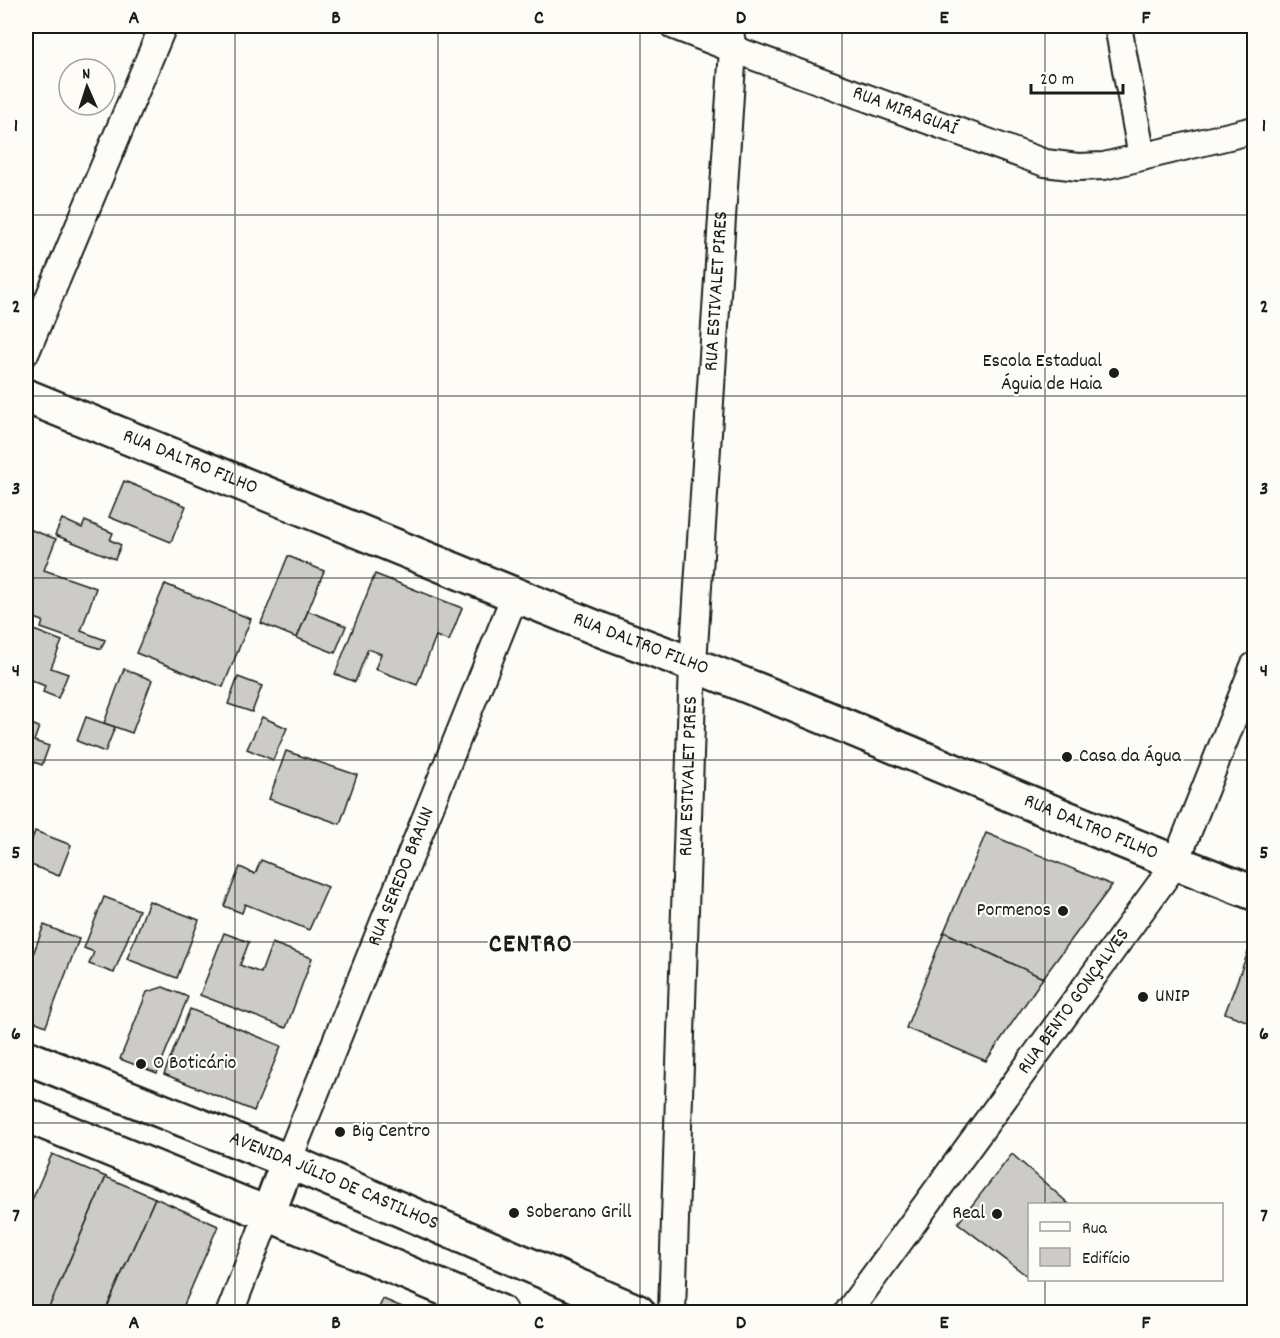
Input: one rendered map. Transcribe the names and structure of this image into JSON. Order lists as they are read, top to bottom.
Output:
{
  "streets": {
    "street": [
      "RUA MIRAGUAÍ",
      "RUA ESTIVALET PIRES",
      "RUA DALTRO FILHO",
      "RUA SEREDO BRAUN",
      "RUA BENTO GONÇALVES",
      "AVENIDA JÚLIO DE CASTILHOS"
    ]
  },
  "crossings": [
    ["RUA MIRAGUAÍ", "RUA ESTIVALET PIRES"],
    ["RUA ESTIVALET PIRES", "RUA DALTRO FILHO"],
    ["RUA DALTRO FILHO", "RUA SEREDO BRAUN"],
    ["RUA DALTRO FILHO", "RUA BENTO GONÇALVES"],
    ["RUA SEREDO BRAUN", "AVENIDA JÚLIO DE CASTILHOS"]
  ],
  "districts": ["CENTRO"],
  "places": [
    "Escola Estadual Águia de Haia",
    "Casa da Água",
    "Pormenos",
    "UNIP",
    "O Boticário",
    "Big Centro",
    "Soberano Grill",
    "Real"
  ],
  "legend": ["Rua", "Edifício"],
  "scale_bar": "20 m",
  "north": "top",
  "grid": {
    "columns": [
      "A",
      "B",
      "C",
      "D",
      "E",
      "F"
    ],
    "rows": [
      "1",
      "2",
      "3",
      "4",
      "5",
      "6",
      "7"
    ]
  }
}
